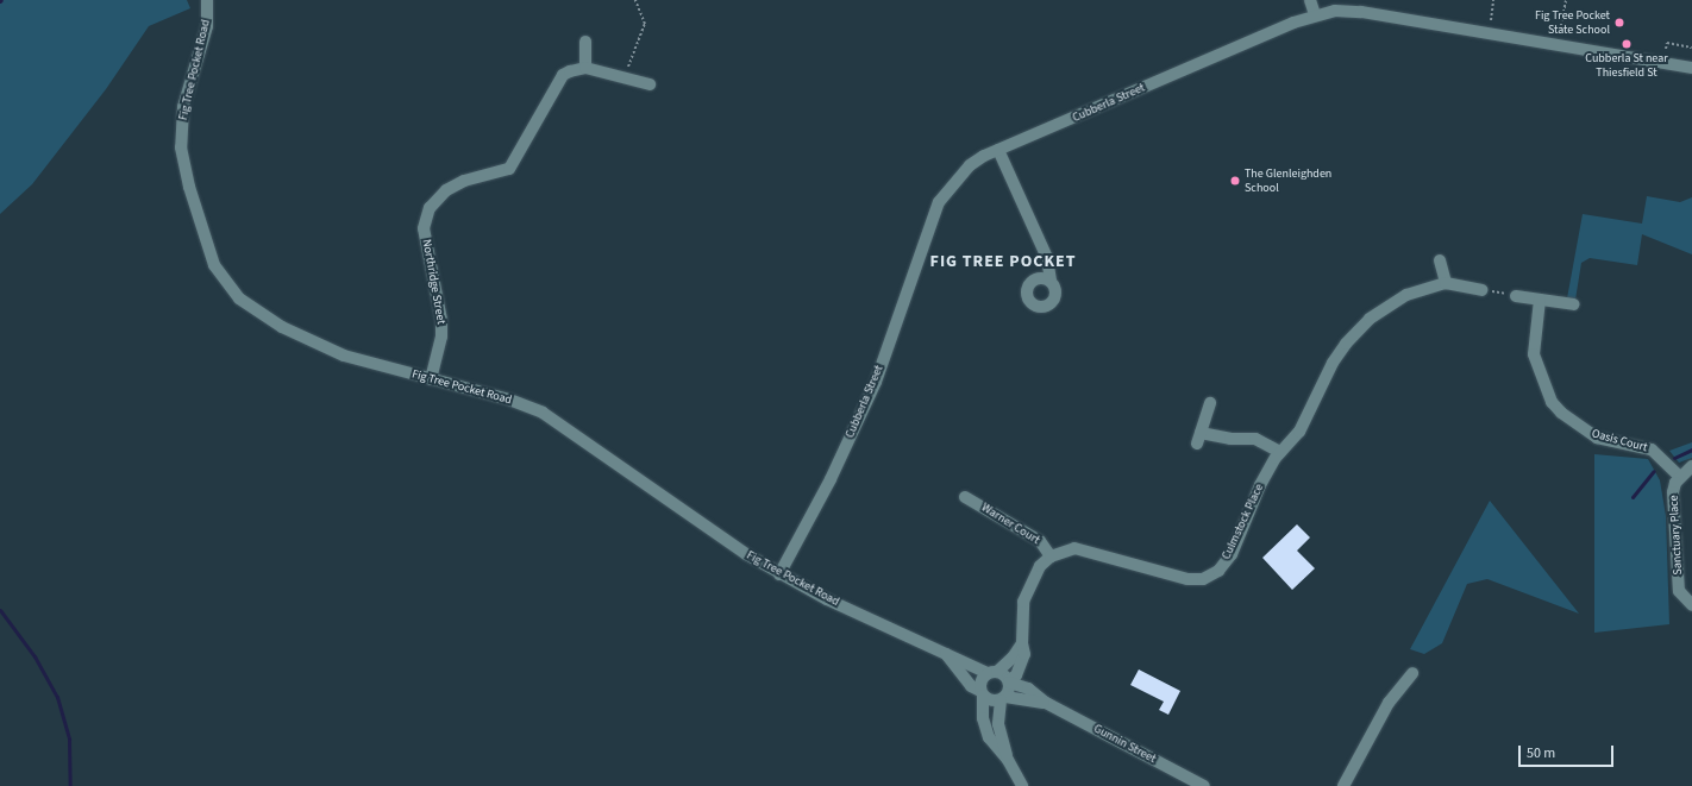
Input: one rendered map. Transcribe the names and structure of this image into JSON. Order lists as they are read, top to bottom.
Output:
{
  "streets": {
    "street": [
      "Fig Tree Pocket Road",
      "Cubberla Street",
      "Northridge Street",
      "Oasis Court",
      "Culmstock Place",
      "Warner Court",
      "Sanctuary Place",
      "Gunnin Street"
    ]
  },
  "crossings": [
    ["Fig Tree Pocket Road", "Cubberla Street"],
    ["Fig Tree Pocket Road", "Northridge Street"],
    ["Fig Tree Pocket Road", "Gunnin Street"],
    ["Oasis Court", "Sanctuary Place"],
    ["Culmstock Place", "Warner Court"]
  ],
  "districts": ["FIG TREE POCKET"],
  "places": ["Fig Tree Pocket State School", "Cubberla St near Thiesfield St", "The Glenleighden School"],
  "scale_bar": "50 m"
}
